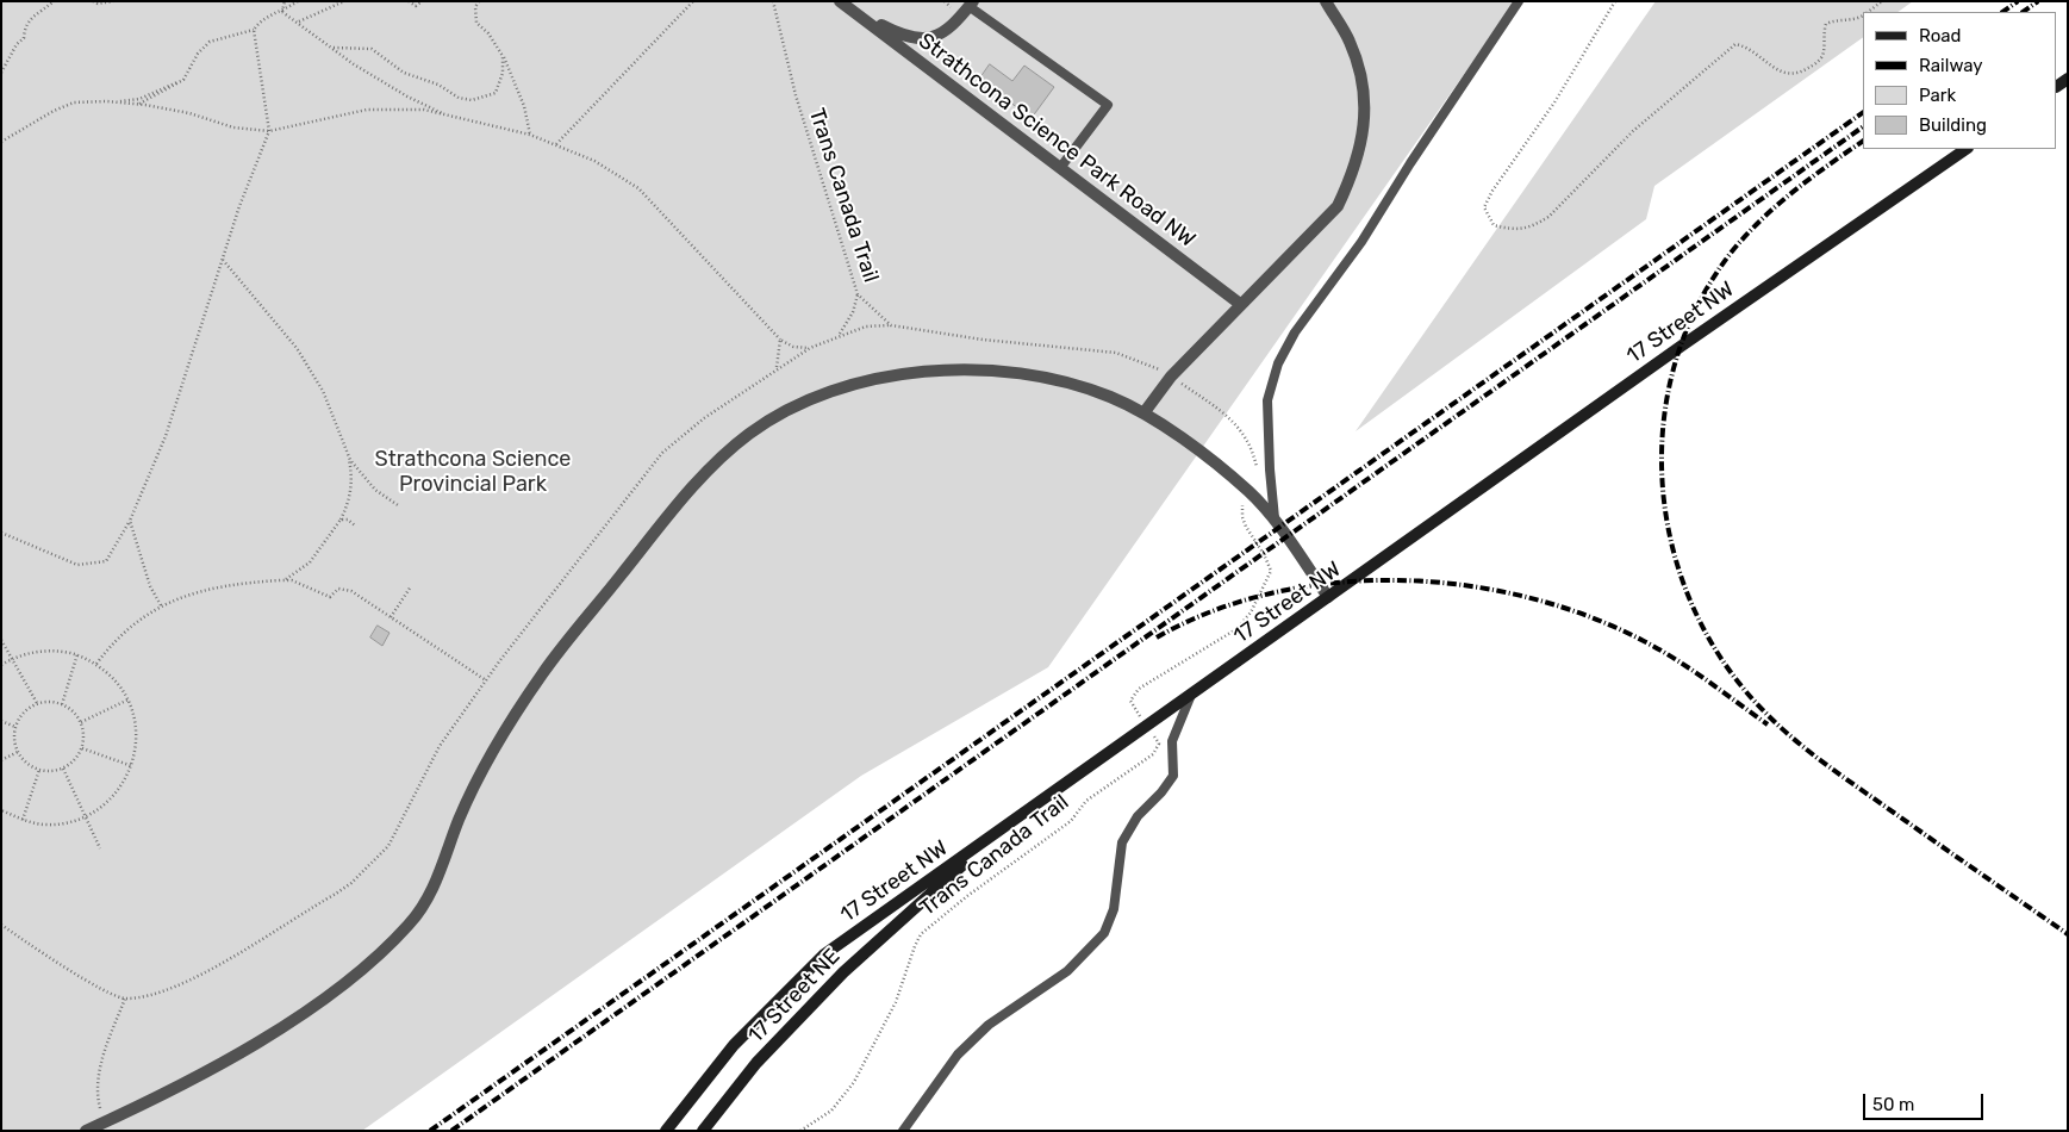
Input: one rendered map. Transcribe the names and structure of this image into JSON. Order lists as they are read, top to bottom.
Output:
{
  "streets": {
    "main road": ["17 Street NW", "17 Street NE"],
    "street": ["Strathcona Science Park Road NW"],
    "path": ["Trans Canada Trail"]
  },
  "crossings": [
    ["17 Street NW", "17 Street NE"]
  ],
  "parks": ["Strathcona Science Provincial Park"],
  "legend": [
    "Road",
    "Railway",
    "Park",
    "Building"
  ],
  "scale_bar": "50 m"
}
